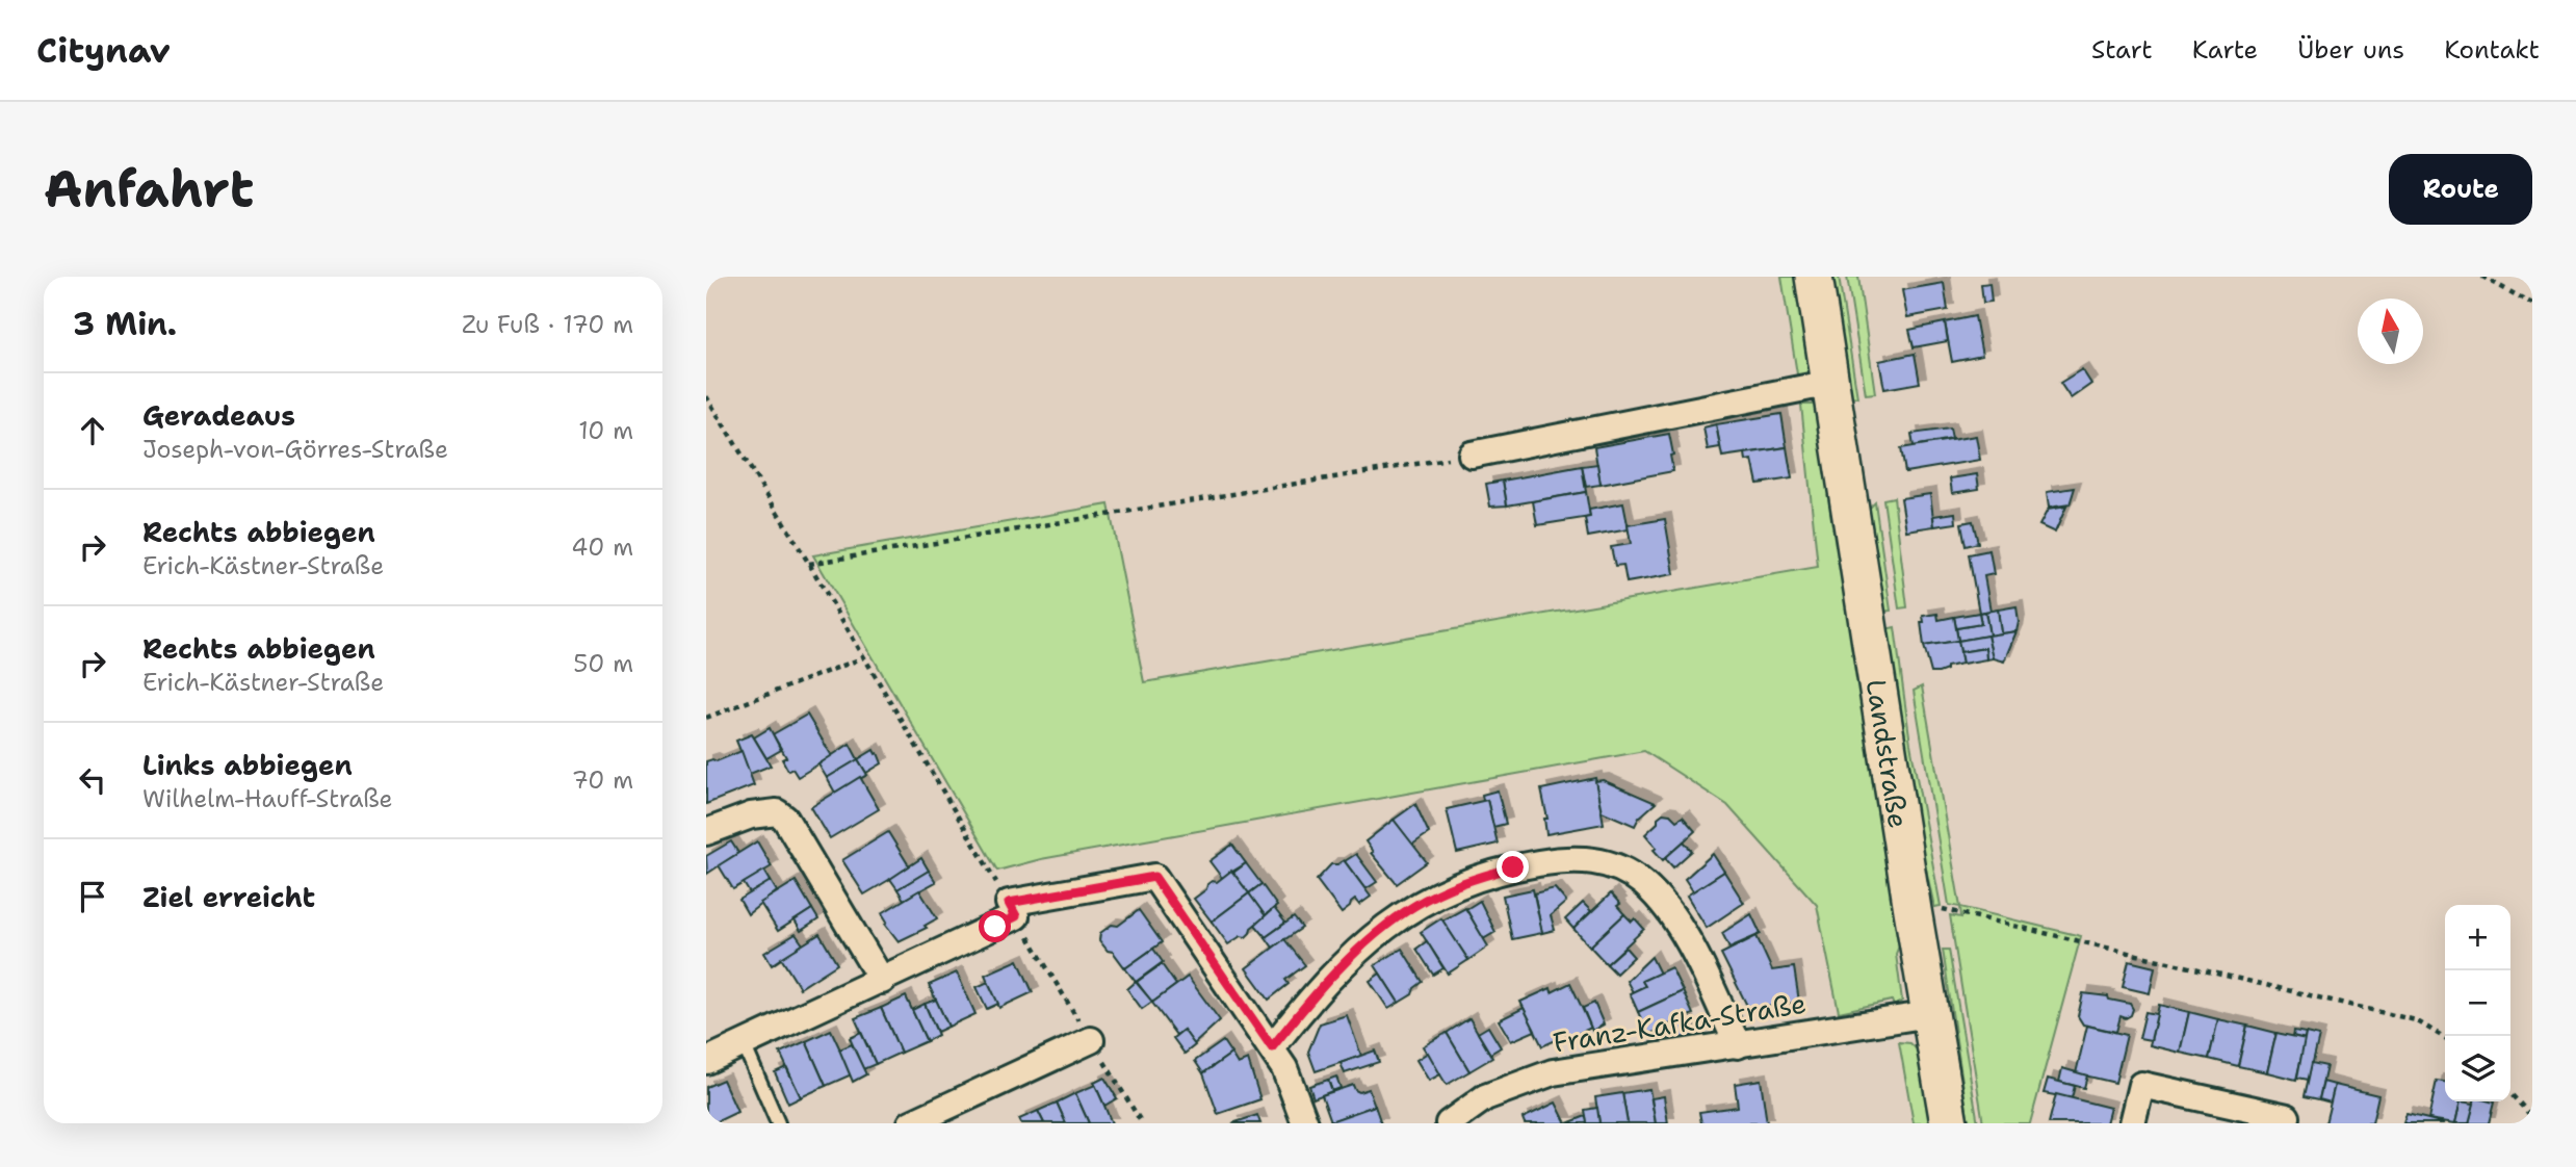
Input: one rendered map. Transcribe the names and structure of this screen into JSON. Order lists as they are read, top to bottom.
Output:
{
  "streets": {
    "street": ["Landstraße", "Franz-Kafka-Straße"]
  },
  "crossings": [
    ["Landstraße", "Franz-Kafka-Straße"]
  ],
  "north": "top",
  "page": {
    "header": "Citynav",
    "nav": [
      "Start",
      "Karte",
      "Über uns",
      "Kontakt"
    ],
    "buttons": "Route",
    "title": "Anfahrt",
    "heading": ["3 Min.", "Zu Fuß · 170 m"],
    "list": [
      ["Geradeaus", "Joseph-von-Görres-Straße", "10 m"],
      ["Rechts abbiegen", "Erich-Kästner-Straße", "40 m"],
      ["Rechts abbiegen", "Erich-Kästner-Straße", "50 m"],
      ["Links abbiegen", "Wilhelm-Hauff-Straße", "70 m"],
      "Ziel erreicht"
    ],
    "map_buttons": ["+", "−"]
  }
}
